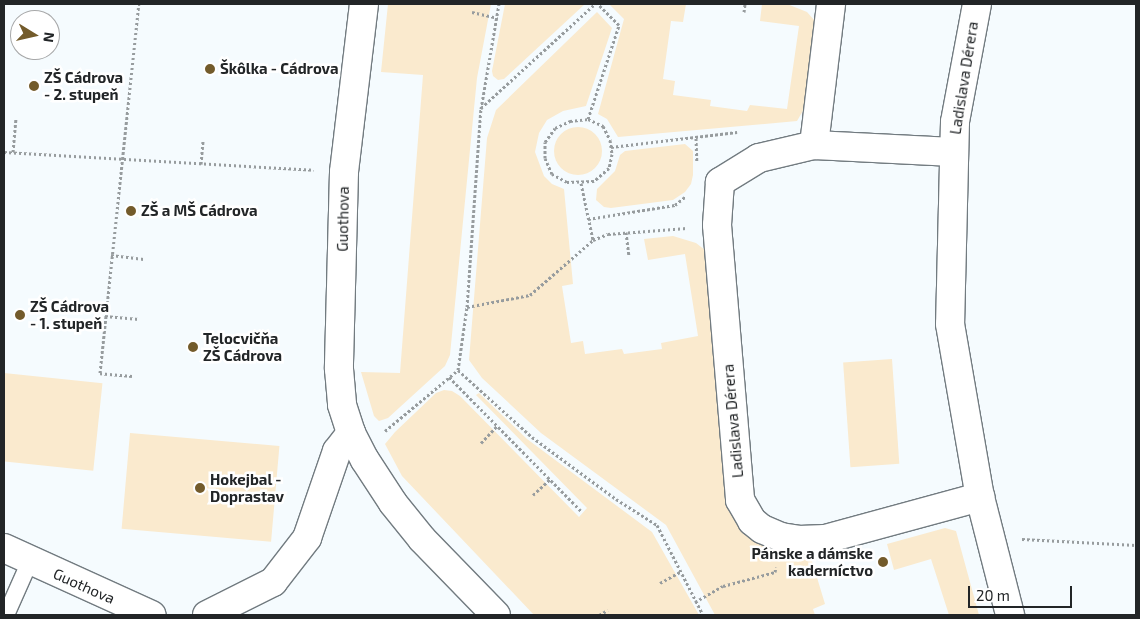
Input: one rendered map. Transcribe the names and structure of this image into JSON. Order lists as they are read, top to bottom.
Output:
{
  "streets": {
    "street": ["Ladislava Dérera", "Guothova"]
  },
  "places": [
    "Škôlka - Cádrova",
    "ZŠ Cádrova - 2. stupeň",
    "ZŠ a MŠ Cádrova",
    "ZŠ Cádrova - 1. stupeň",
    "Telocvičňa ZŠ Cádrova",
    "Hokejbal - Doprastav",
    "Pánske a dámske kaderníctvo"
  ],
  "scale_bar": "20 m",
  "north": "right"
}
